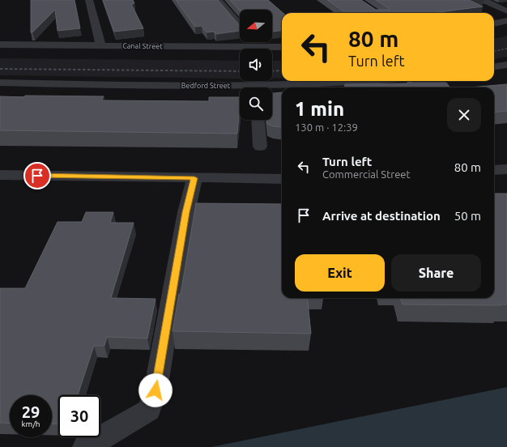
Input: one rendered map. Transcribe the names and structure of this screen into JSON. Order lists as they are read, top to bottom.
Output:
{
  "streets": {
    "street": ["Canal Street", "Bedford Street"]
  },
  "north": "left",
  "page": {
    "turn": ["80 m", "Turn left"],
    "heading": ["1 min", "130 m · 12:39"],
    "list": [
      {
        "name": "Turn left",
        "note": "Commercial Street",
        "value": "80 m"
      },
      {
        "name": "Arrive at destination",
        "value": "50 m"
      }
    ],
    "buttons": ["Exit", "Share"],
    "speed": "29 km/h",
    "limit": "30"
  }
}
